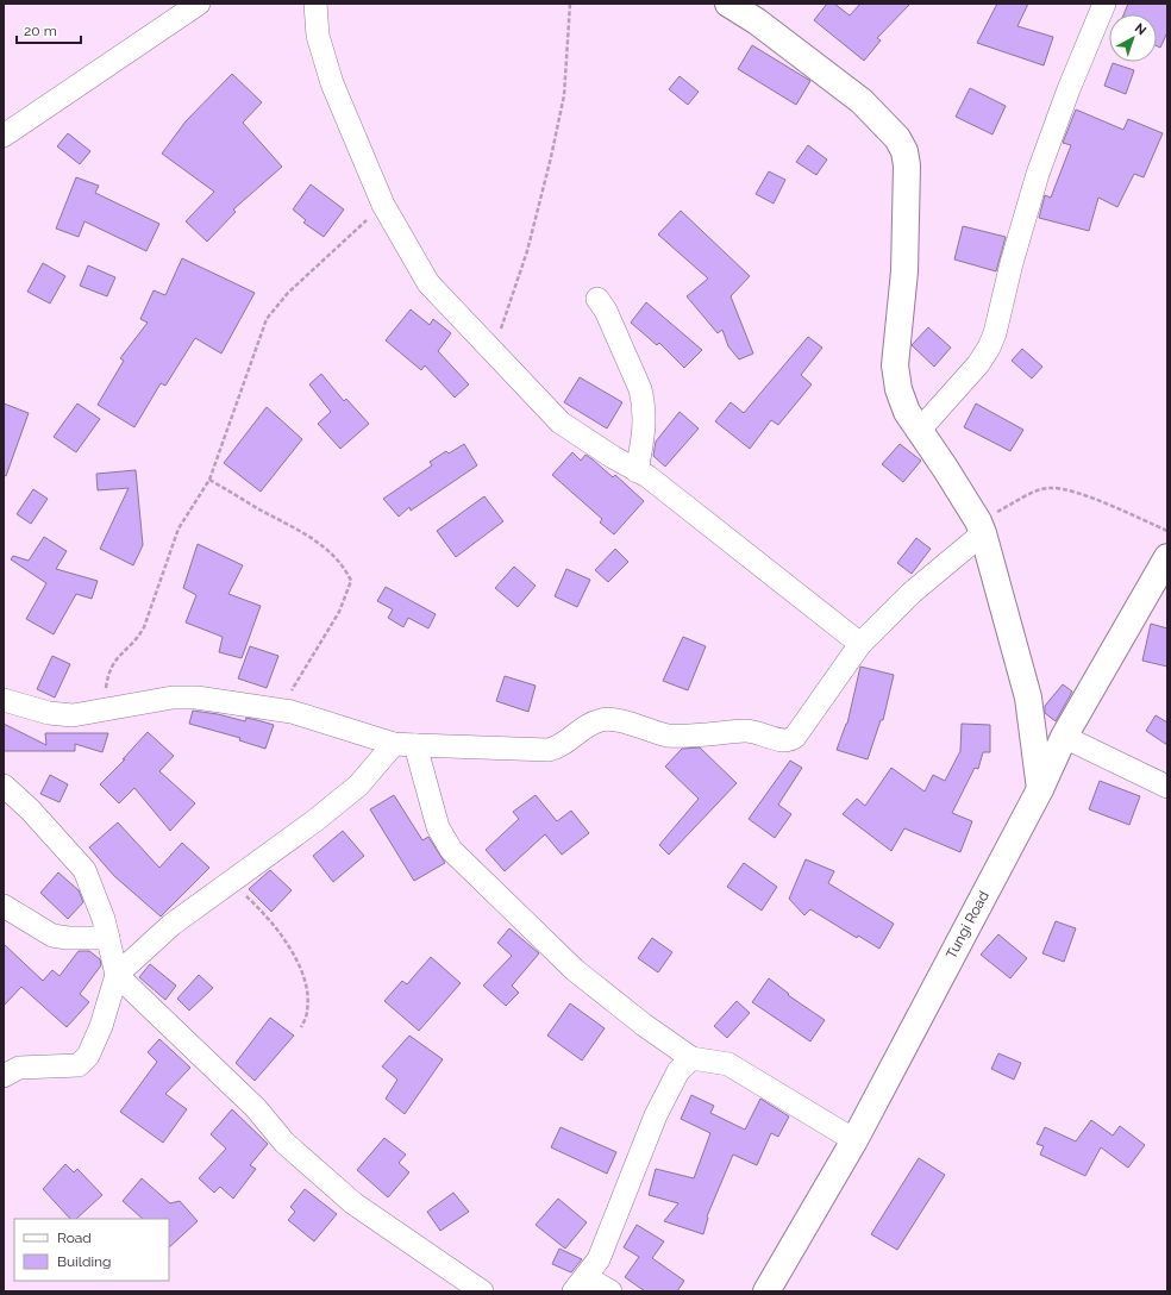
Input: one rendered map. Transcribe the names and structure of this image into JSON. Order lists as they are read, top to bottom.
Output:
{
  "streets": {
    "street": ["Tungi Road"]
  },
  "legend": ["Road", "Building"],
  "scale_bar": "20 m",
  "north": "top right"
}
